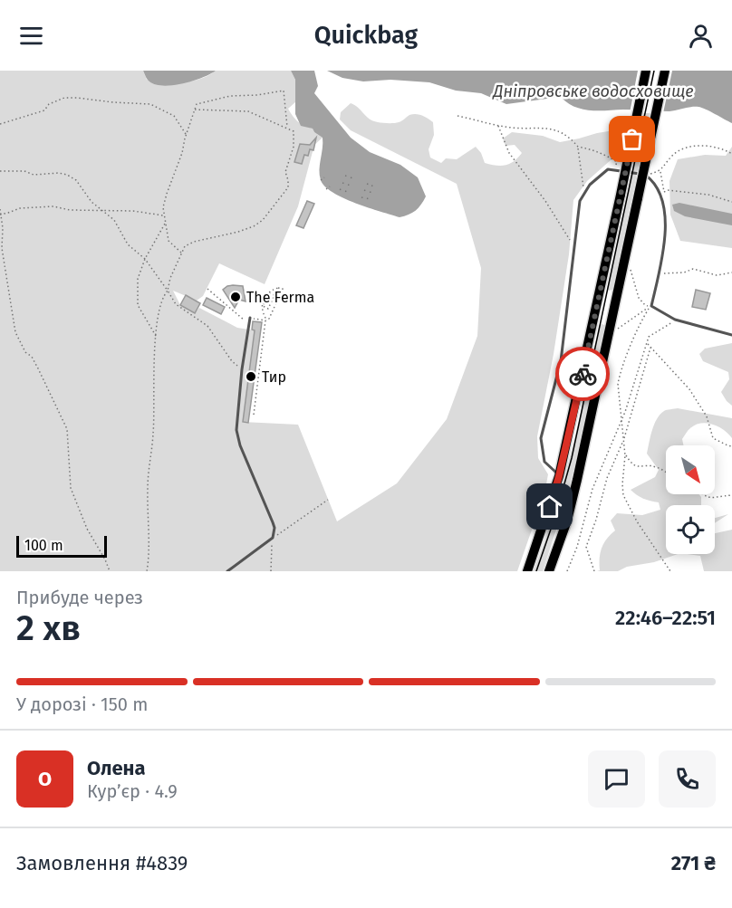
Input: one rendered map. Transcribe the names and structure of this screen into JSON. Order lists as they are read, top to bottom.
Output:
{
  "water": ["Дніпровське водосховище"],
  "places": ["The Ferma", "Тир"],
  "scale_bar": "100 m",
  "north": "bottom right",
  "page": {
    "header": "Quickbag",
    "scale": "100 m",
    "heading": ["2 хв", "Прибуде через", "22:46–22:51"],
    "panel": [
      "Олена",
      "Кур’єр · 4.9",
      "Замовлення #4839",
      "271 ₴"
    ],
    "bar": "У дорозі · 150 m",
    "round": "О"
  }
}
